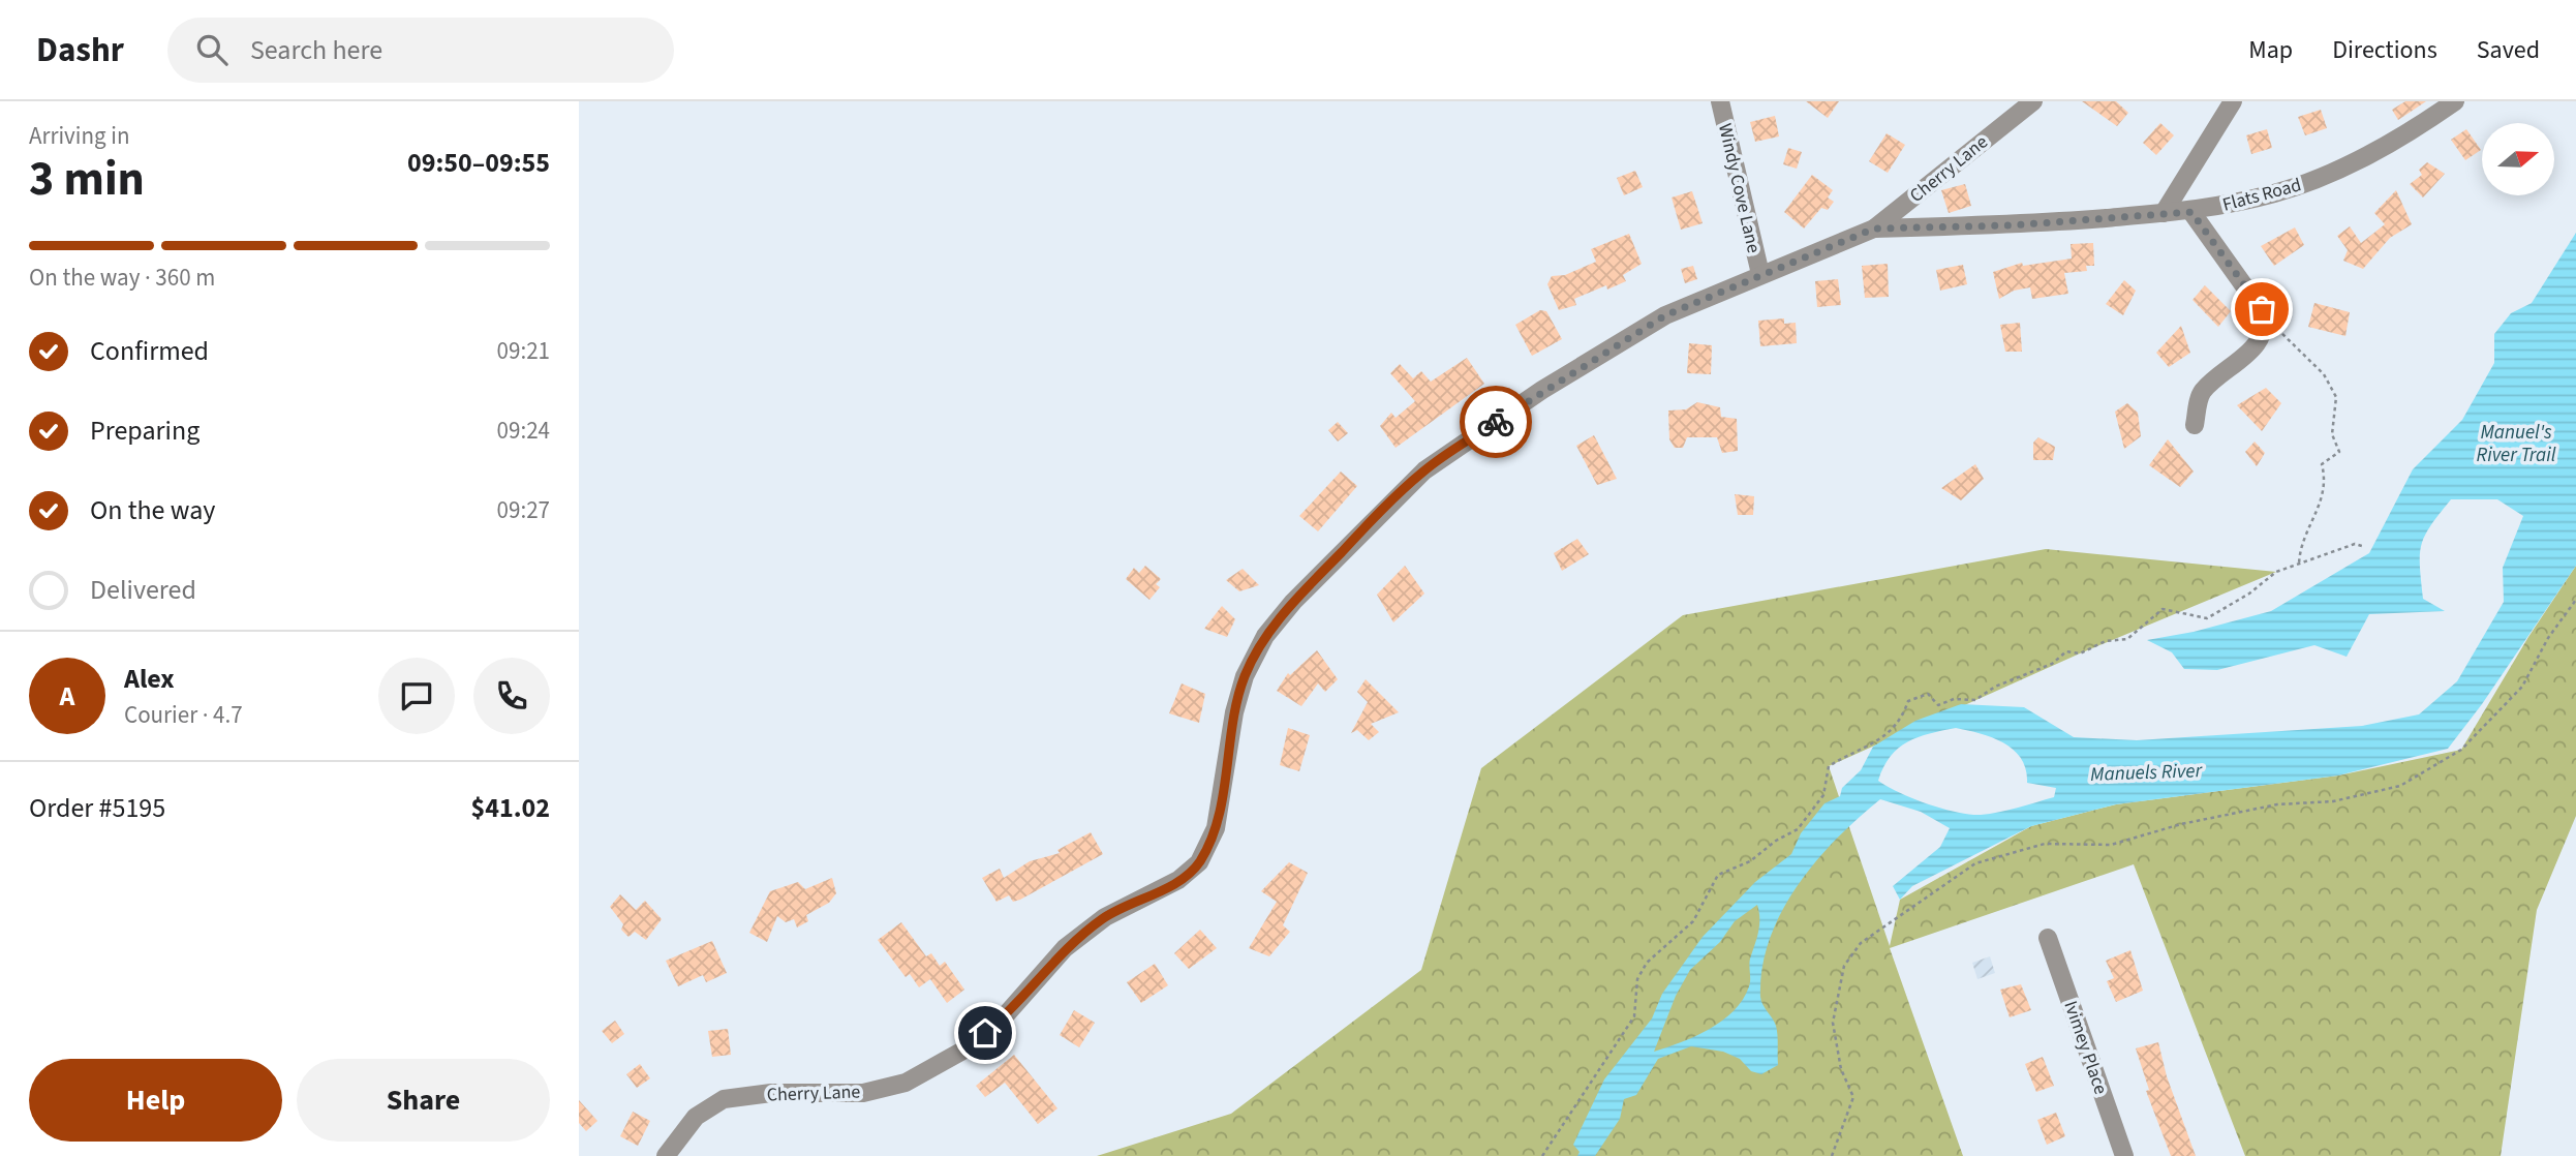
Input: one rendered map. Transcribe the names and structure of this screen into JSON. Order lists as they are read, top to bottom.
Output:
{
  "streets": {
    "street": [
      "Cherry Lane",
      "Windy Cove Lane",
      "Flats Road",
      "Ivimey Place"
    ]
  },
  "crossings": [
    ["Cherry Lane", "Windy Cove Lane"],
    ["Cherry Lane", "Flats Road"]
  ],
  "water": ["Manuel's River Trail", "Manuels River"],
  "north": "right",
  "page": {
    "header": "Dashr",
    "search": "Search here",
    "nav": ["Map", "Directions", "Saved"],
    "heading": ["3 min", "Arriving in", "09:50–09:55"],
    "panel": [
      "Alex",
      "Courier · 4.7",
      "Order #5195",
      "$41.02"
    ],
    "bar": "On the way · 360 m",
    "list": [
      ["Confirmed", "09:21"],
      ["Preparing", "09:24"],
      ["On the way", "09:27"],
      "Delivered"
    ],
    "round": "A",
    "buttons": ["Help", "Share"]
  }
}
